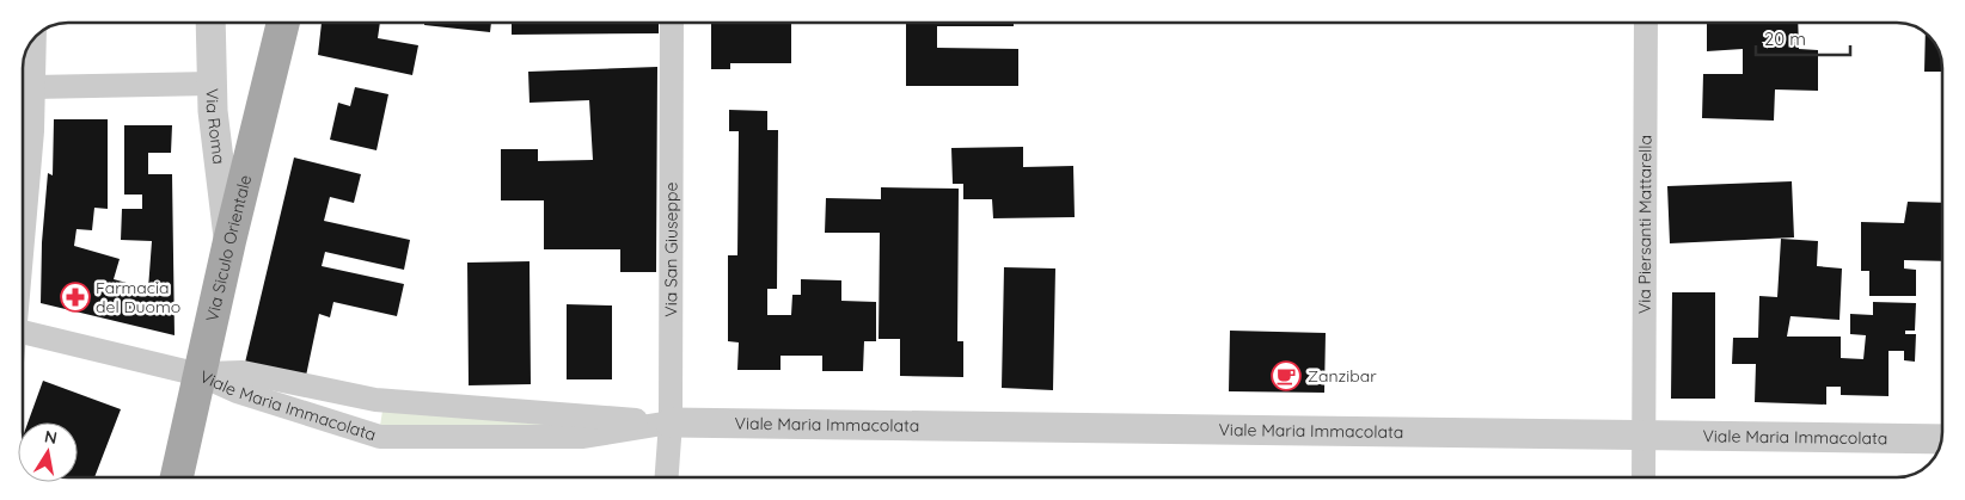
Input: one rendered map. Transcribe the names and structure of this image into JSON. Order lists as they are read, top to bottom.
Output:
{
  "streets": {
    "main road": ["Via Siculo Orientale"],
    "street": [
      "Via Roma",
      "Via Piersanti Mattarella",
      "Via San Giuseppe",
      "Viale Maria Immacolata"
    ]
  },
  "crossings": [
    ["Via Roma", "Via Siculo Orientale"],
    ["Via Piersanti Mattarella", "Viale Maria Immacolata"],
    ["Via Siculo Orientale", "Viale Maria Immacolata"],
    ["Via San Giuseppe", "Viale Maria Immacolata"]
  ],
  "places": {
    "pharmacy": ["Farmacia del Duomo"],
    "cafe": ["Zanzibar"]
  },
  "scale_bar": "20 m",
  "north": "top"
}
